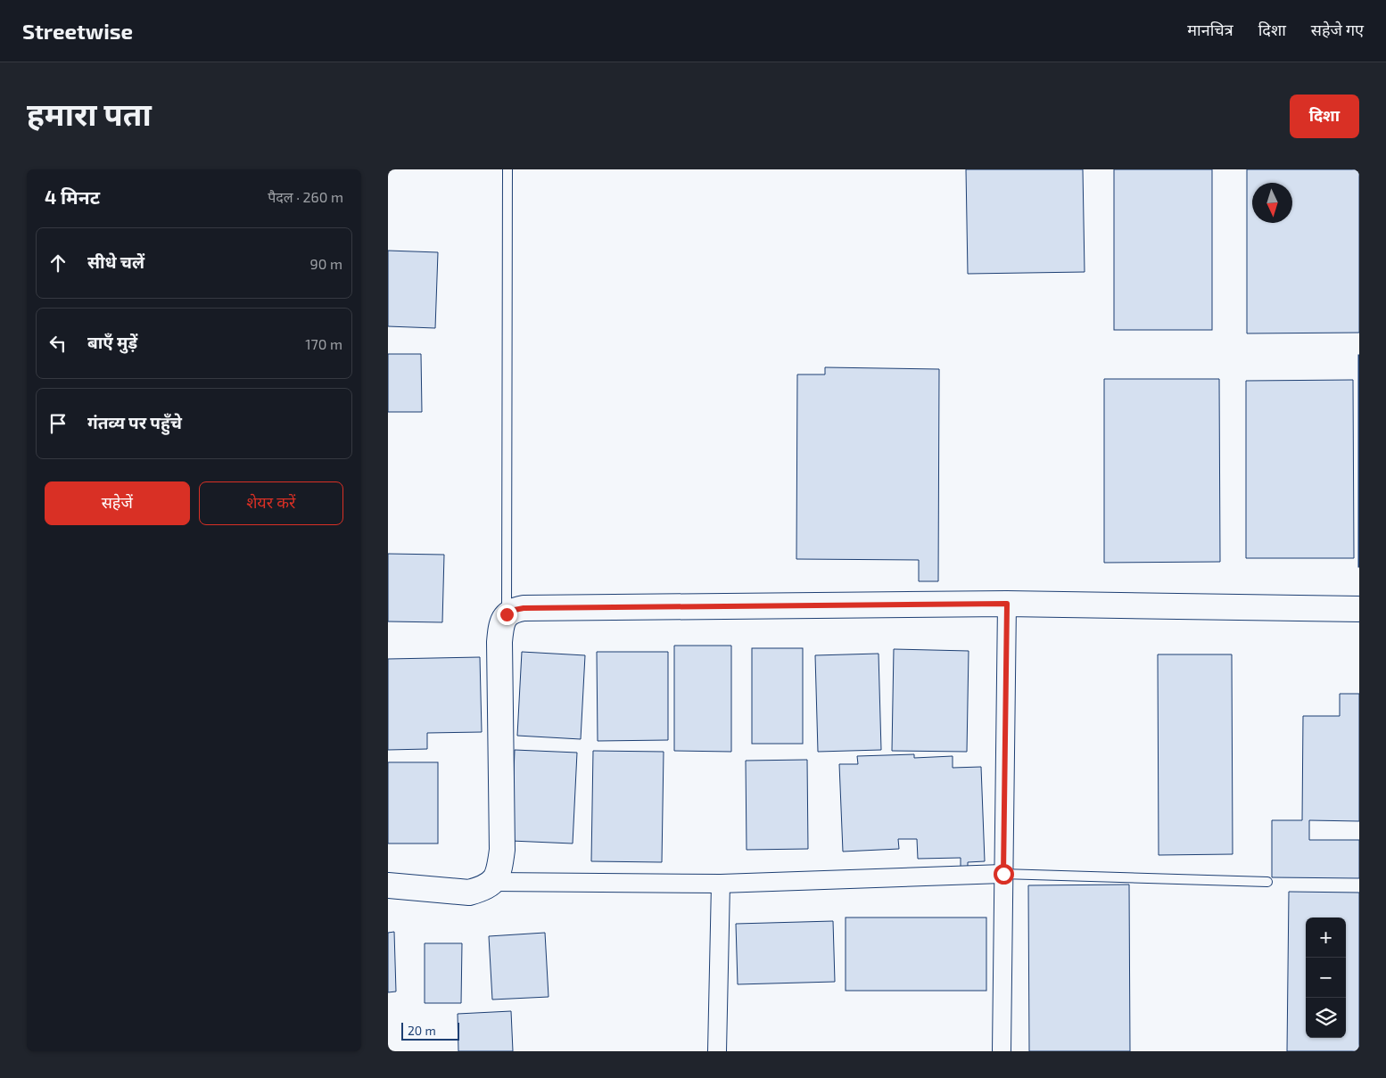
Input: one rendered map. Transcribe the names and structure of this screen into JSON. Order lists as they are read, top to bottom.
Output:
{
  "scale_bar": "20 m",
  "north": "bottom",
  "page": {
    "header": "Streetwise",
    "nav": ["मानचित्र", "दिशा", "सहेजे गए"],
    "title": "हमारा पता",
    "buttons": [
      "दिशा",
      ["सहेजें", "शेयर करें"]
    ],
    "heading": ["4 मिनट", "पैदल · 260 m"],
    "list": [
      ["सीधे चलें", "90 m"],
      ["बाएँ मुड़ें", "170 m"],
      "गंतव्य पर पहुँचे"
    ],
    "map_buttons": ["+", "−"],
    "scale": "20 m"
  }
}
